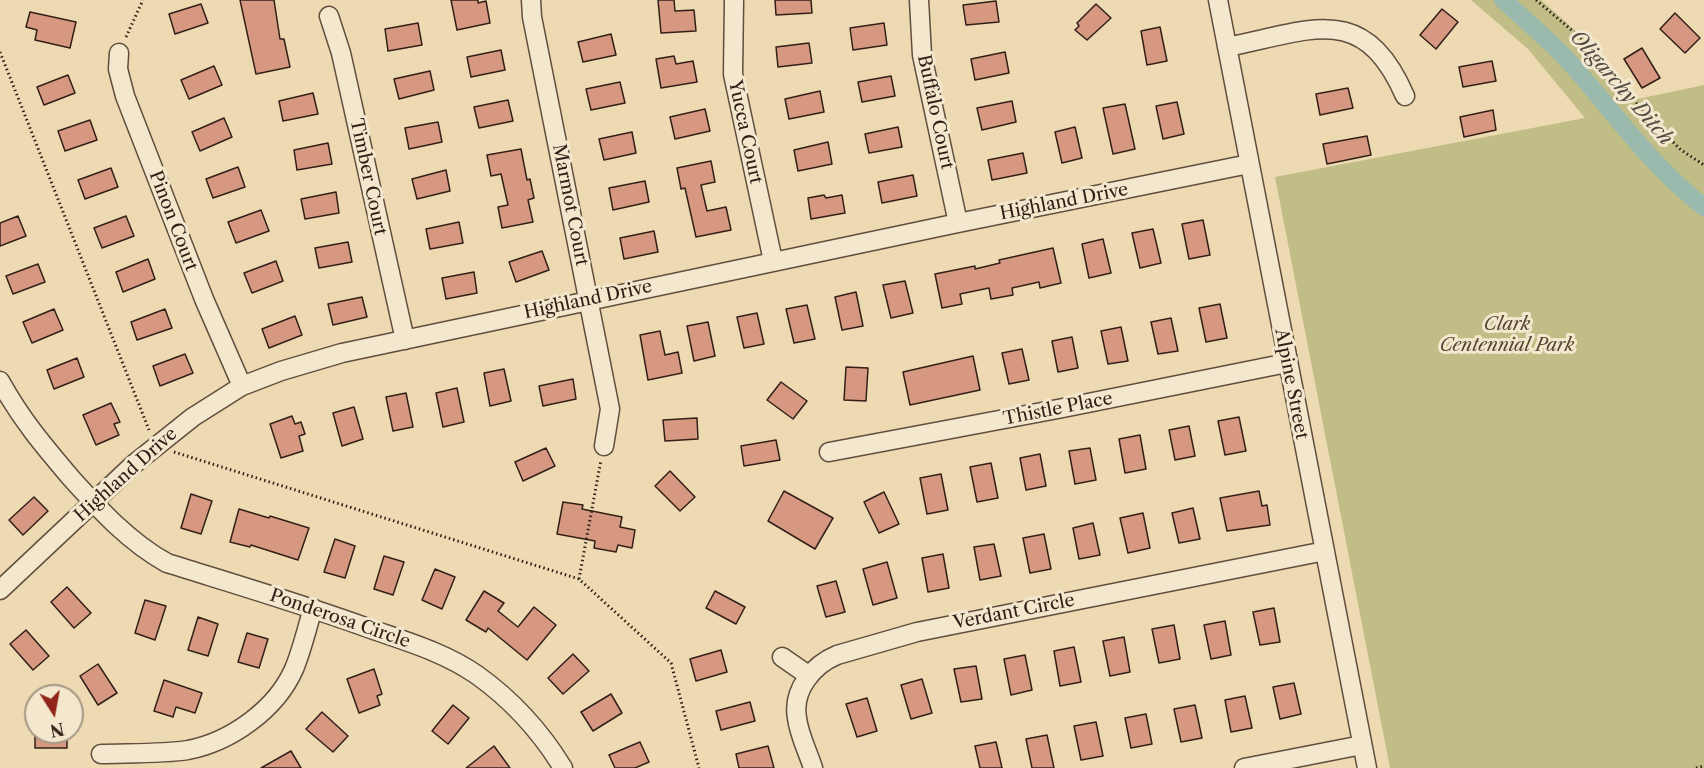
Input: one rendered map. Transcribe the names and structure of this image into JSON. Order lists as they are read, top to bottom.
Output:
{
  "streets": {
    "street": [
      "Buffalo Court",
      "Yucca Court",
      "Timber Court",
      "Highland Drive",
      "Marmot Court",
      "Pinon Court",
      "Alpine Street",
      "Thistle Place",
      "Verdant Circle",
      "Ponderosa Circle"
    ]
  },
  "crossings": [
    ["Buffalo Court", "Highland Drive"],
    ["Yucca Court", "Highland Drive"],
    ["Timber Court", "Highland Drive"],
    ["Highland Drive", "Marmot Court"],
    ["Highland Drive", "Pinon Court"],
    ["Highland Drive", "Alpine Street"],
    ["Highland Drive", "Ponderosa Circle"],
    ["Alpine Street", "Thistle Place"],
    ["Alpine Street", "Verdant Circle"]
  ],
  "water": ["Oligarchy Ditch"],
  "parks": ["Clark Centennial Park"],
  "north": "bottom"
}
